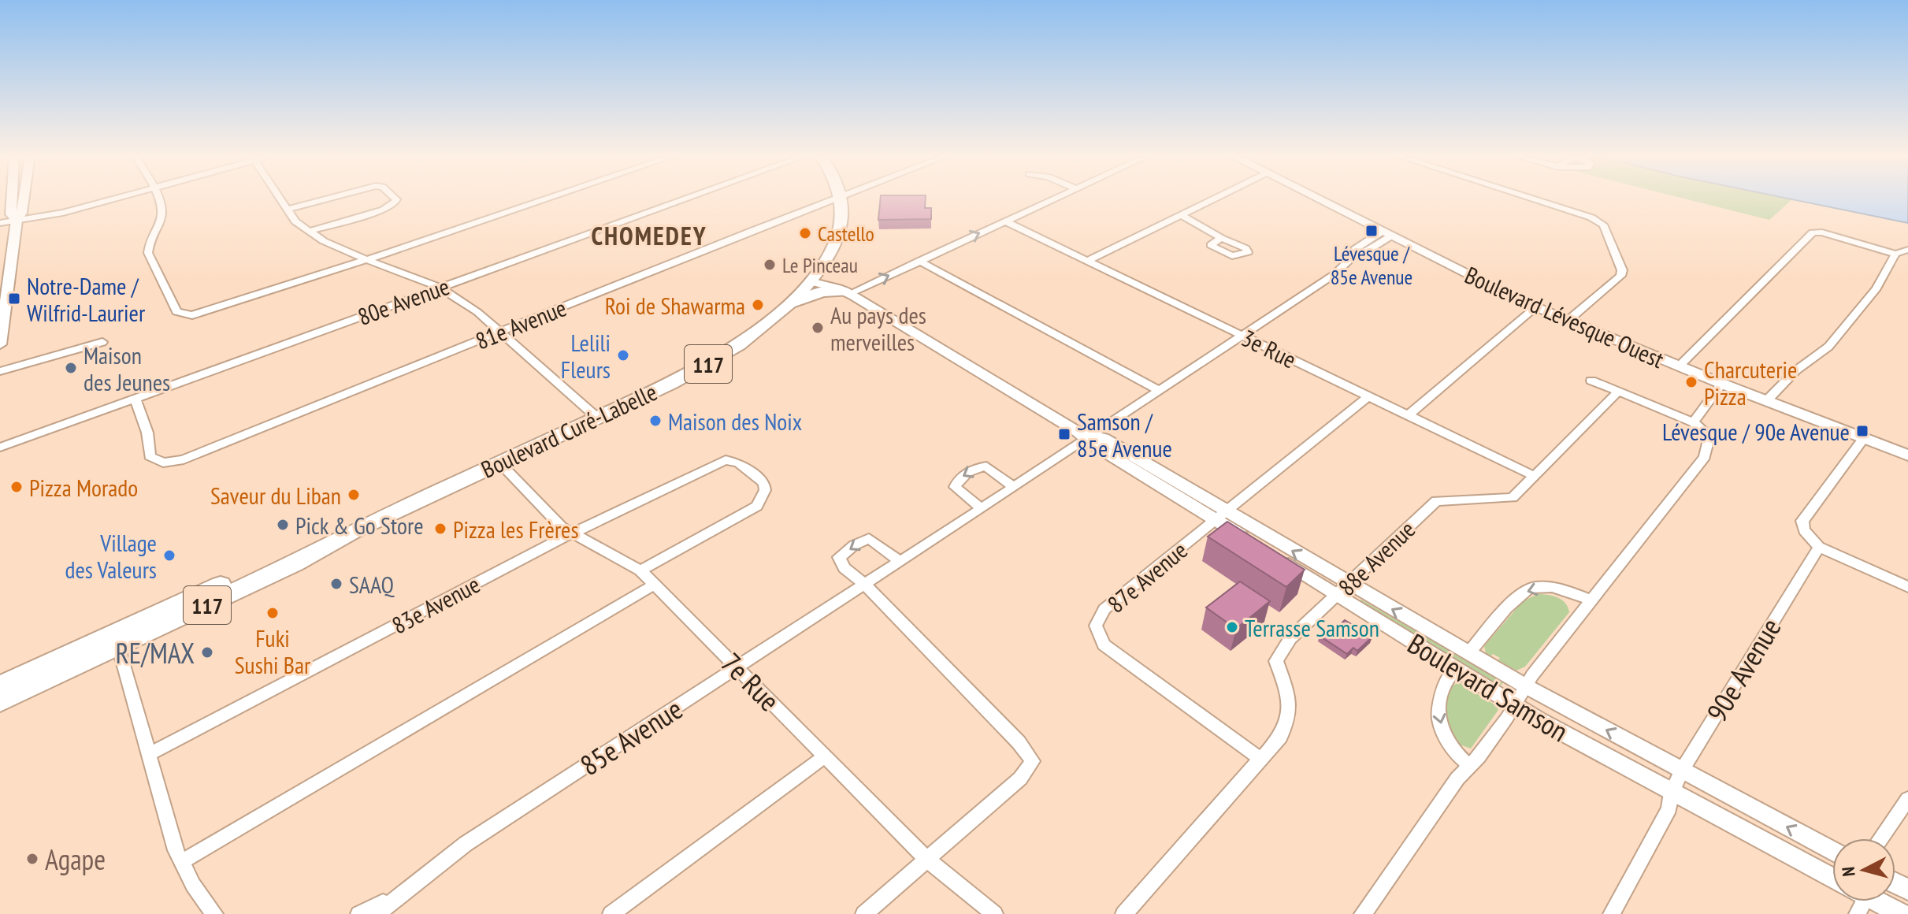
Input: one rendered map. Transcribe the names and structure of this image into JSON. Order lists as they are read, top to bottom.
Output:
{
  "streets": {
    "main road": ["117", "Boulevard Curé-Labelle"],
    "street": [
      "80e Avenue",
      "Boulevard Lévesque Ouest",
      "81e Avenue",
      "3e Rue",
      "88e Avenue",
      "87e Avenue",
      "83e Avenue",
      "90e Avenue",
      "7e Rue",
      "Boulevard Samson",
      "85e Avenue"
    ]
  },
  "crossings": [
    ["80e Avenue", "81e Avenue"],
    ["Boulevard Lévesque Ouest", "85e Avenue"],
    ["3e Rue", "88e Avenue"],
    ["3e Rue", "87e Avenue"],
    ["3e Rue", "85e Avenue"],
    ["Boulevard Curé-Labelle", "7e Rue"],
    ["Boulevard Curé-Labelle", "Boulevard Samson"],
    ["88e Avenue", "87e Avenue"],
    ["88e Avenue", "Boulevard Samson"],
    ["87e Avenue", "Boulevard Samson"],
    ["83e Avenue", "7e Rue"],
    ["90e Avenue", "Boulevard Samson"],
    ["7e Rue", "85e Avenue"],
    ["Boulevard Samson", "85e Avenue"]
  ],
  "districts": ["CHOMEDEY"],
  "places": {
    "transit": [
      "Lévesque / 85e Avenue",
      "Notre-Dame / Wilfrid-Laurier",
      "Lévesque / 90e Avenue",
      "Samson / 85e Avenue"
    ],
    "other": [
      "Castello",
      "Le Pinceau",
      "Roi de Shawarma",
      "Au pays des merveilles",
      "Lelili Fleurs",
      "Maison des Jeunes",
      "Charcuterie Pizza",
      "Maison des Noix",
      "Pizza Morado",
      "Saveur du Liban",
      "Pick & Go Store",
      "Pizza les Frères",
      "Village des Valeurs",
      "SAAQ",
      "Fuki Sushi Bar",
      "Terrasse Samson",
      "RE/MAX",
      "Agape"
    ]
  },
  "north": "left"
}
